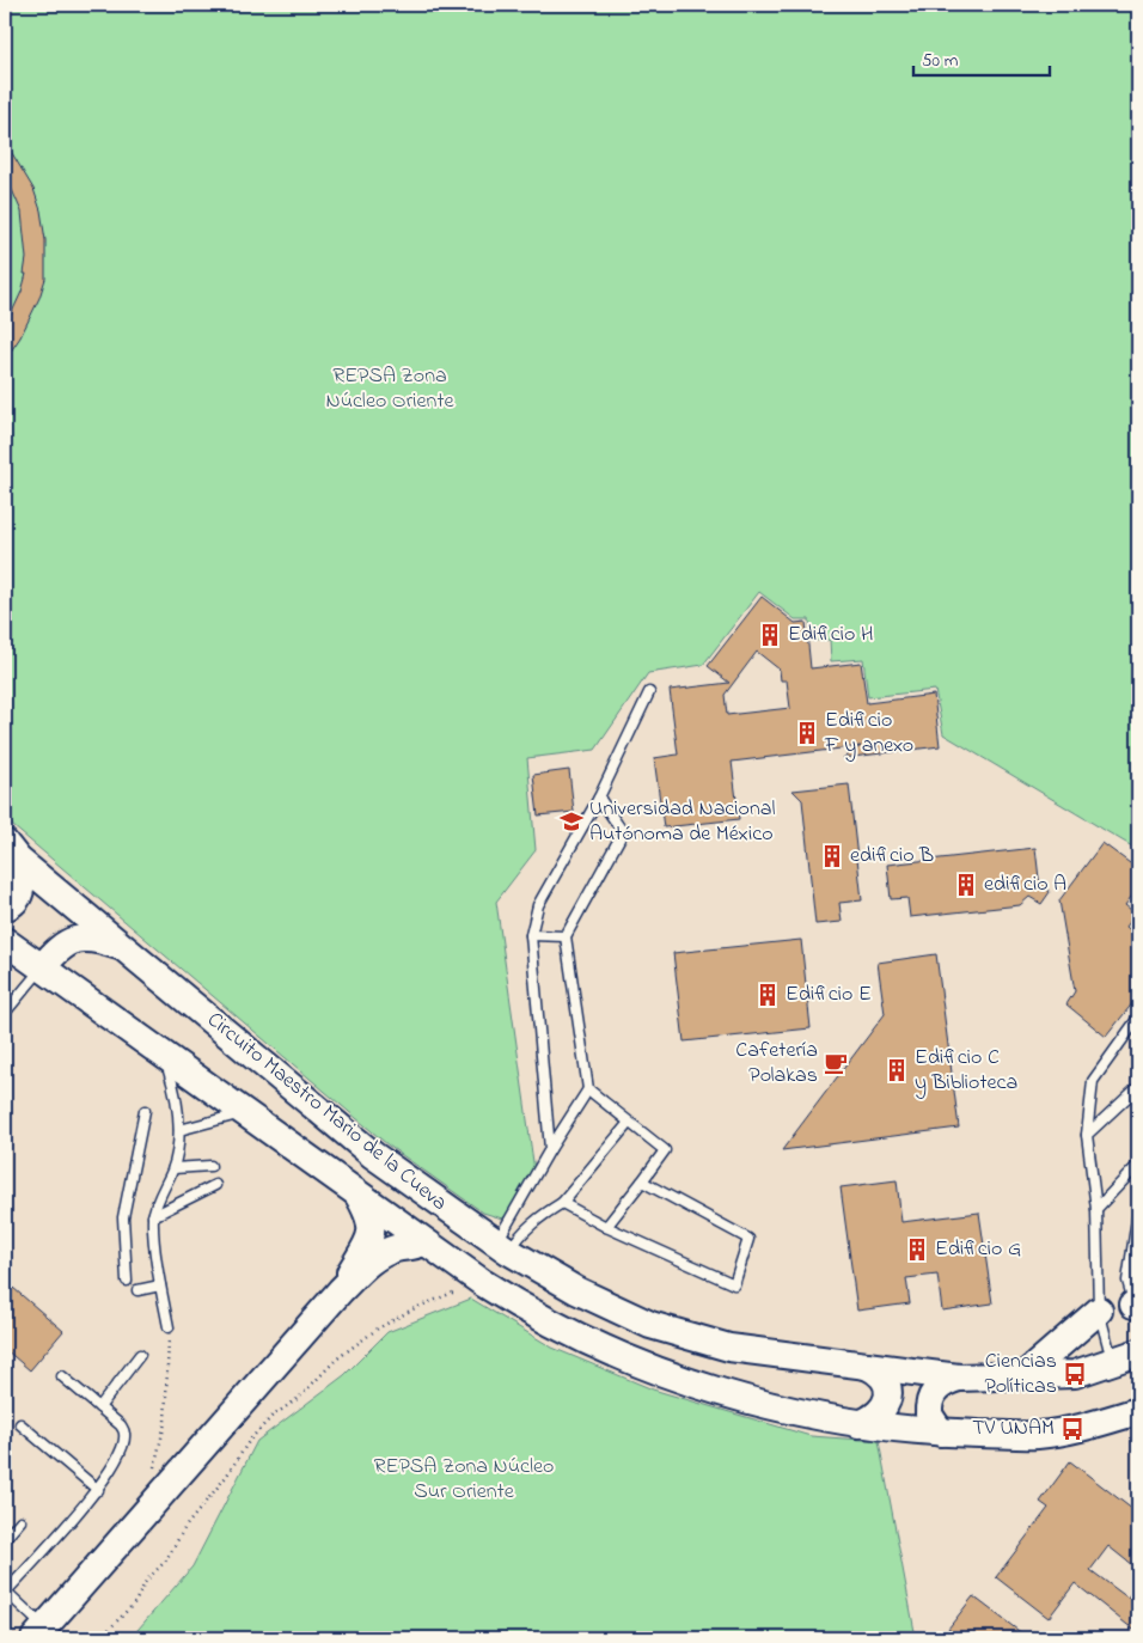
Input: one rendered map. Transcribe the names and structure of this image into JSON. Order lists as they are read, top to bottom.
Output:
{
  "streets": {
    "street": ["Circuito Maestro Mario de la Cueva"]
  },
  "parks": ["REPSA Zona Núcleo Oriente", "REPSA Zona Núcleo Sur Oriente"],
  "places": {
    "building": [
      "Edificio H",
      "Edificio F y anexo",
      "edificio B",
      "edificio A",
      "Edificio E",
      "Edificio C y Biblioteca",
      "Edificio G"
    ],
    "school or university": ["Universidad Nacional Autónoma de México"],
    "cafe": ["Cafetería Polakas"],
    "bus stop": ["Ciencias Políticas", "TV UNAM"]
  },
  "scale_bar": "50 m"
}
